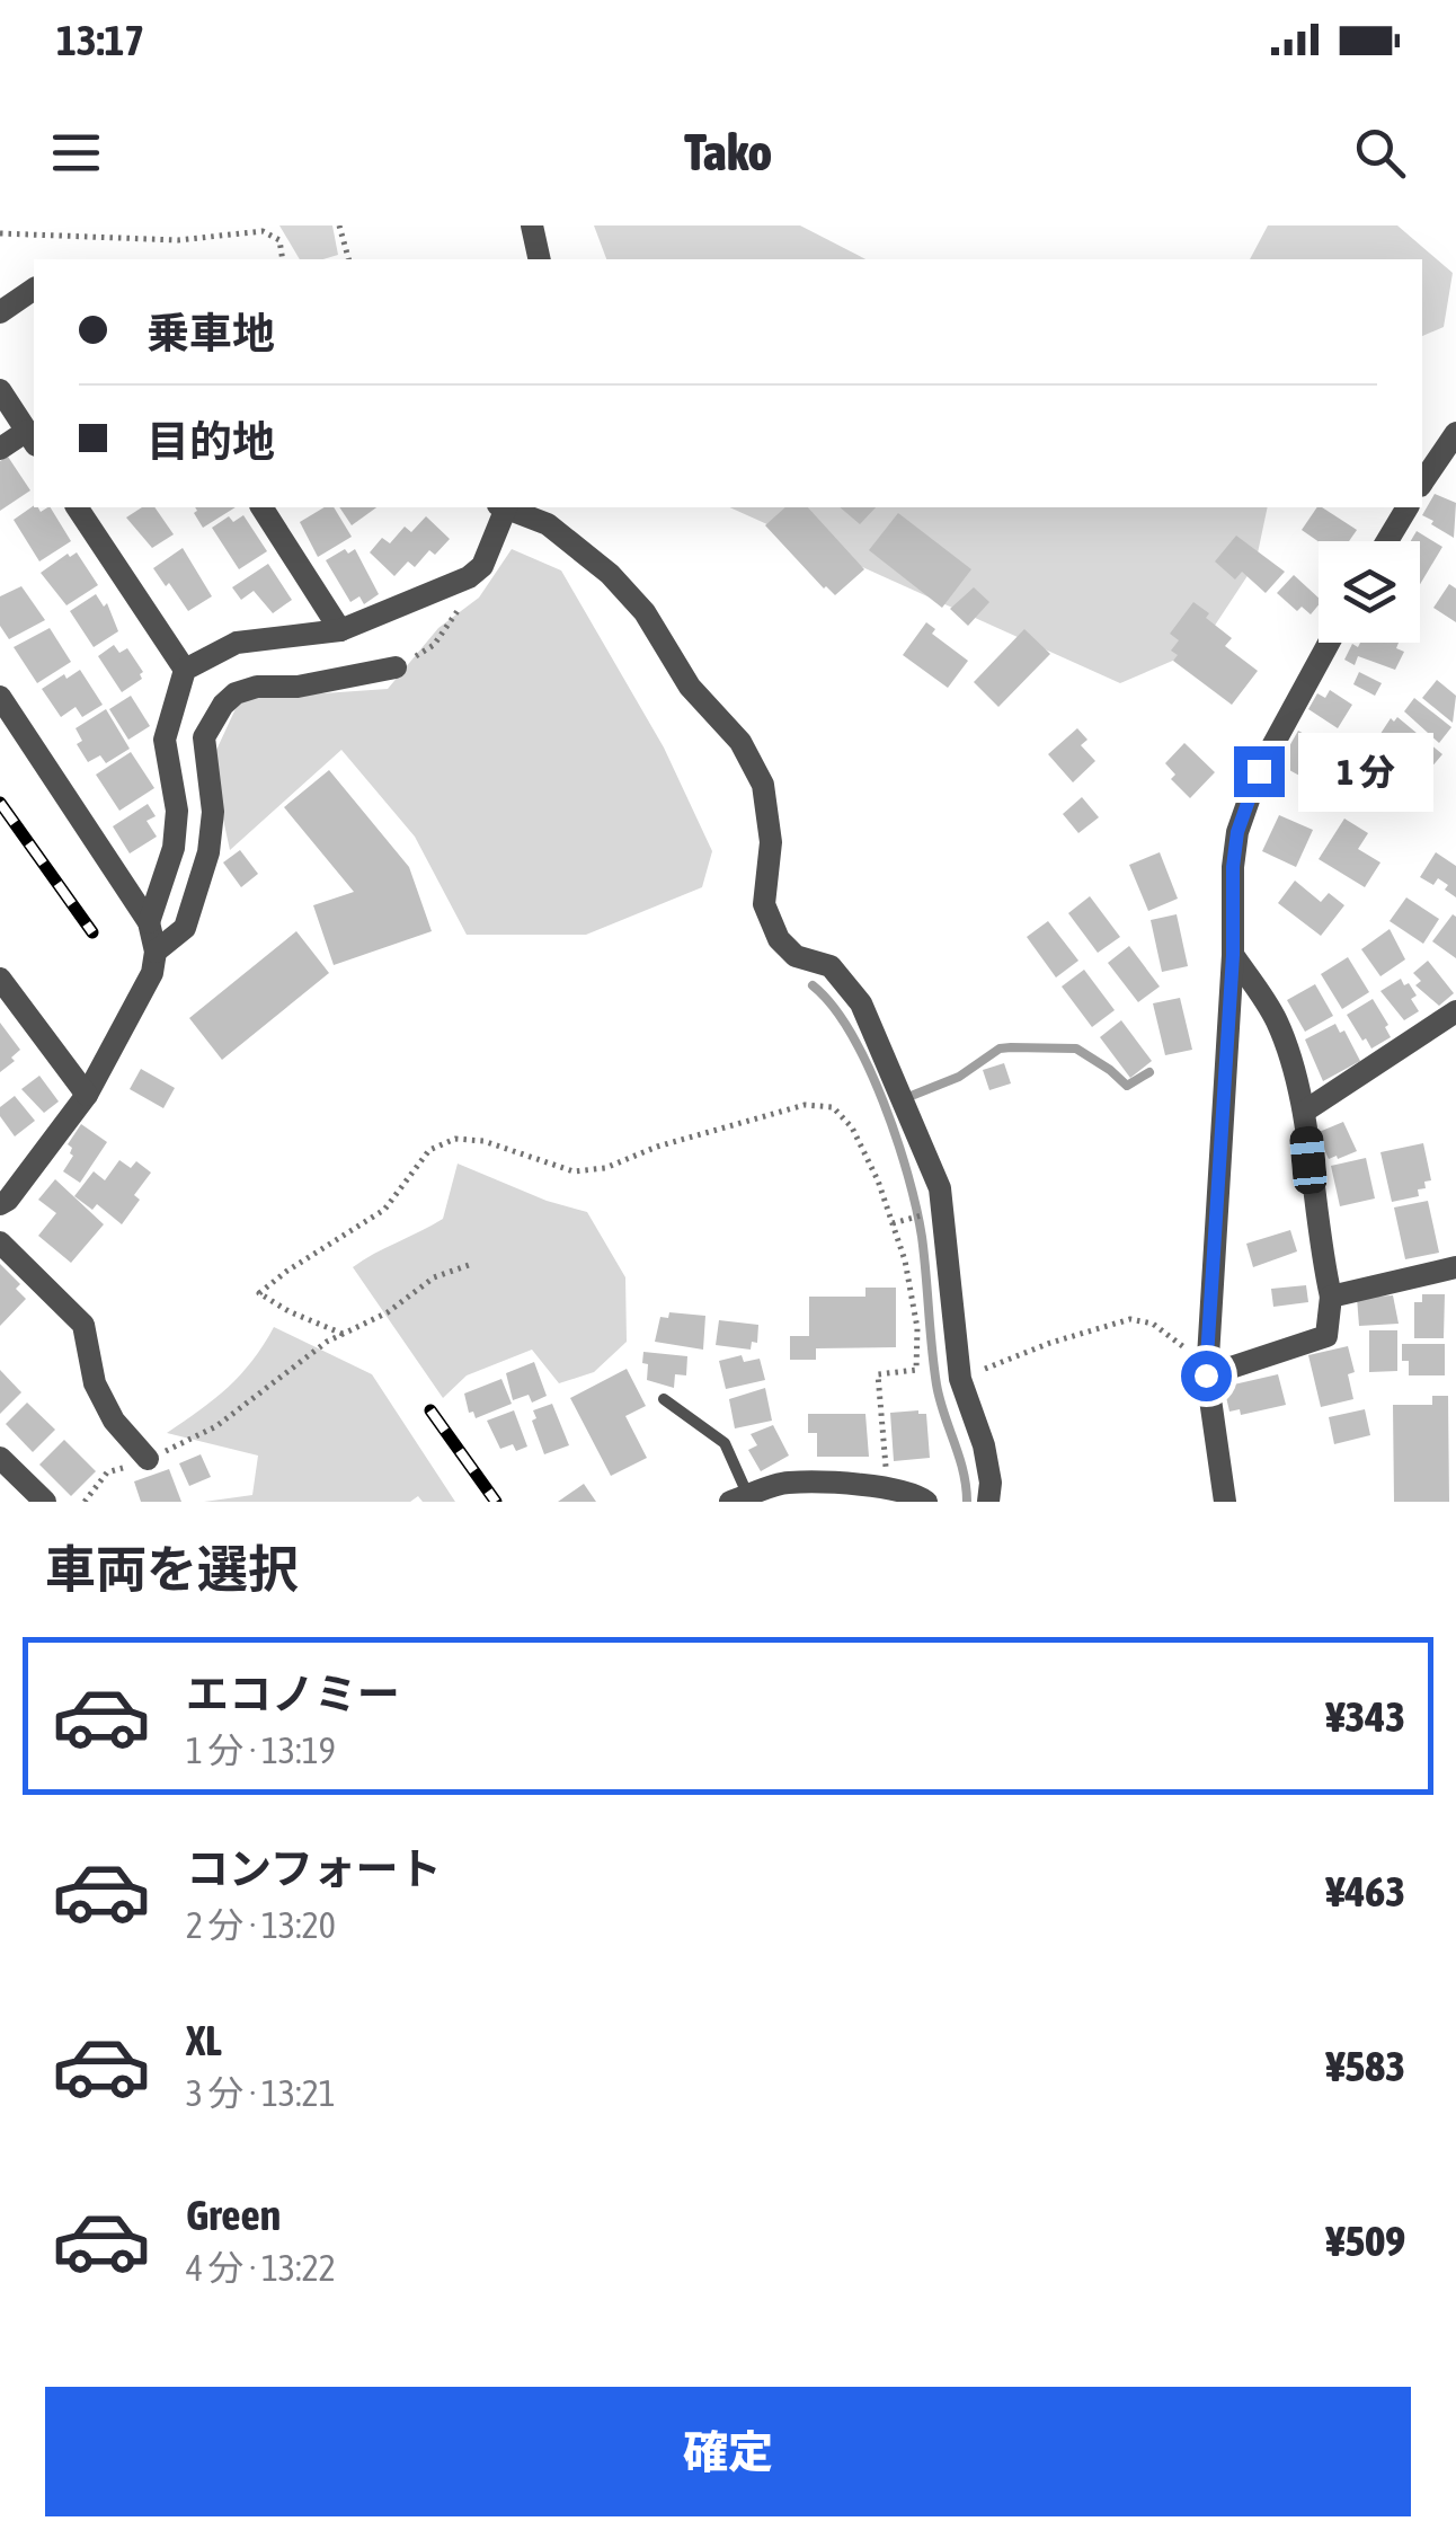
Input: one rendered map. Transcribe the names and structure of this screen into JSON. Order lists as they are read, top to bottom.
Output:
{
  "page": {
    "status": "13:17",
    "header": "Tako",
    "banner": ["乗車地", "目的地"],
    "bubble": "1 分",
    "heading": "車両を選択",
    "list": [
      {
        "name": "エコノミー",
        "note": "1 分 · 13:19",
        "value": "¥343"
      },
      {
        "name": "コンフォート",
        "note": "2 分 · 13:20",
        "value": "¥463"
      },
      {
        "name": "XL",
        "note": "3 分 · 13:21",
        "value": "¥583"
      },
      {
        "name": "Green",
        "note": "4 分 · 13:22",
        "value": "¥509"
      }
    ],
    "buttons": "確定"
  }
}
